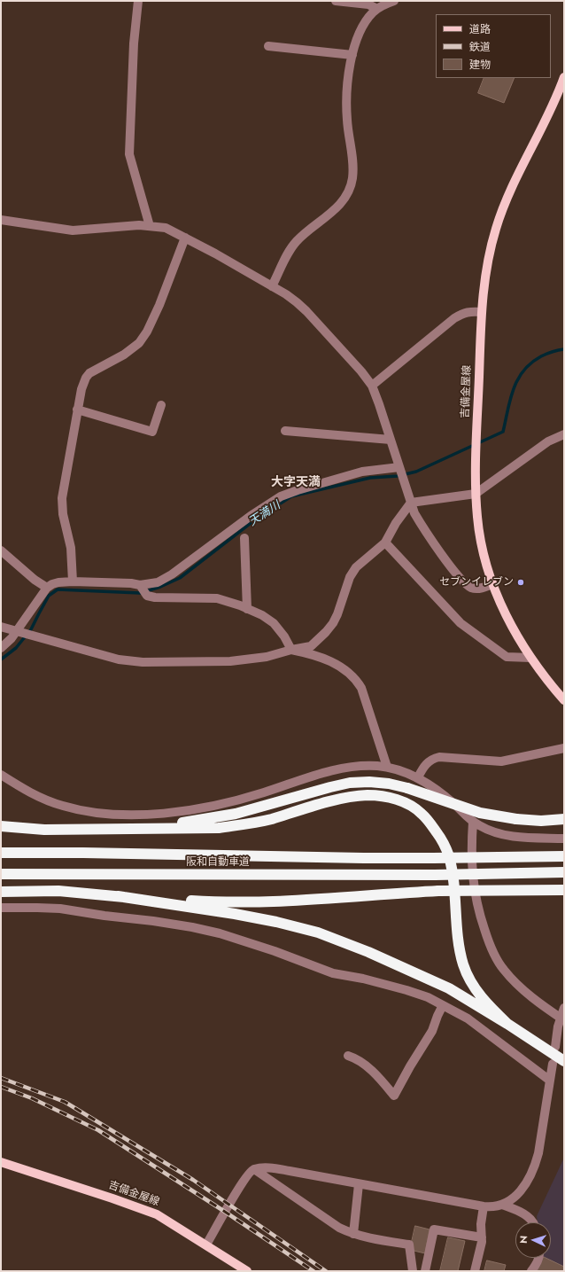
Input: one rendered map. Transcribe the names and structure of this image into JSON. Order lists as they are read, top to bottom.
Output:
{
  "streets": {
    "highway": ["阪和自動車道"],
    "main road": ["吉備金屋線"]
  },
  "districts": ["大字天満"],
  "water": ["天満川"],
  "places": ["セブンイレブン"],
  "legend": ["道路", "鉄道", "建物"],
  "north": "left"
}
